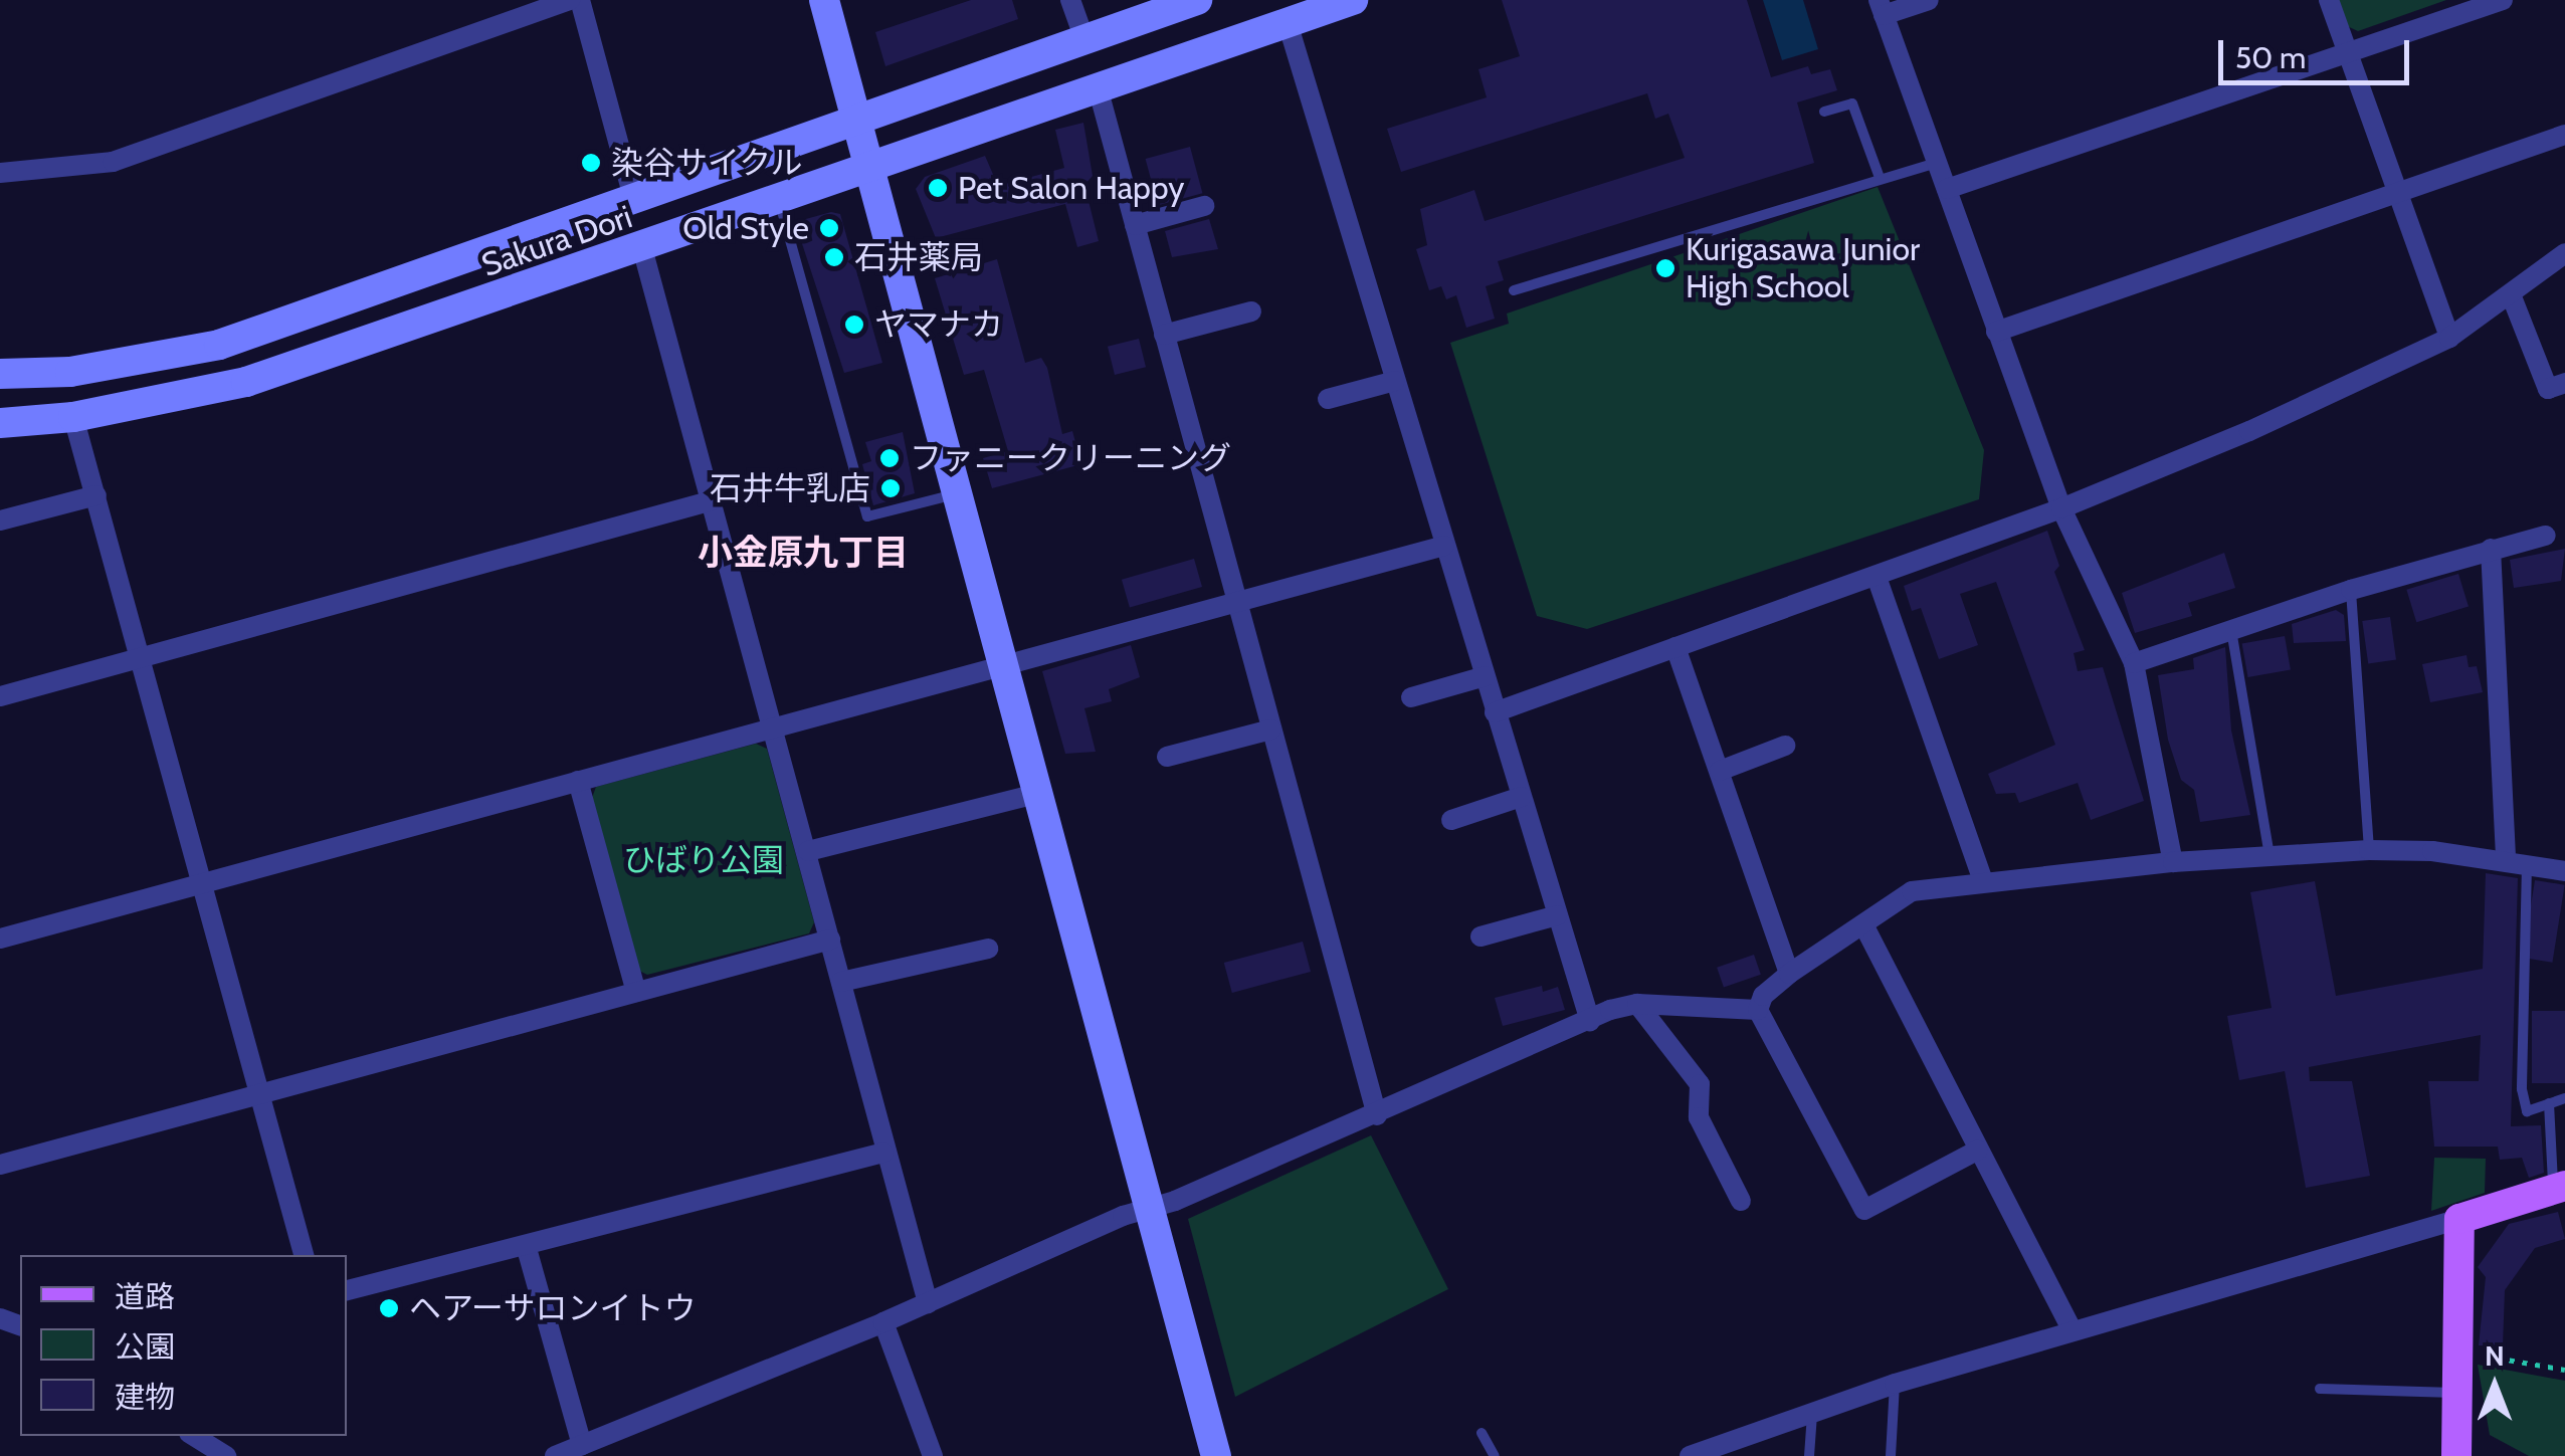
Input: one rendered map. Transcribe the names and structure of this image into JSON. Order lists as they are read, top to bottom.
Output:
{
  "streets": {
    "street": ["Sakura Dori"]
  },
  "districts": ["小金原九丁目"],
  "parks": ["ひばり公園"],
  "places": [
    "染谷サイクル",
    "Pet Salon Happy",
    "Old Style",
    "石井薬局",
    "Kurigasawa Junior High School",
    "ヤマナカ",
    "ファニークリーニング",
    "石井牛乳店",
    "ヘアーサロンイトウ"
  ],
  "legend": ["道路", "公園", "建物"],
  "scale_bar": "50 m",
  "north": "top"
}
